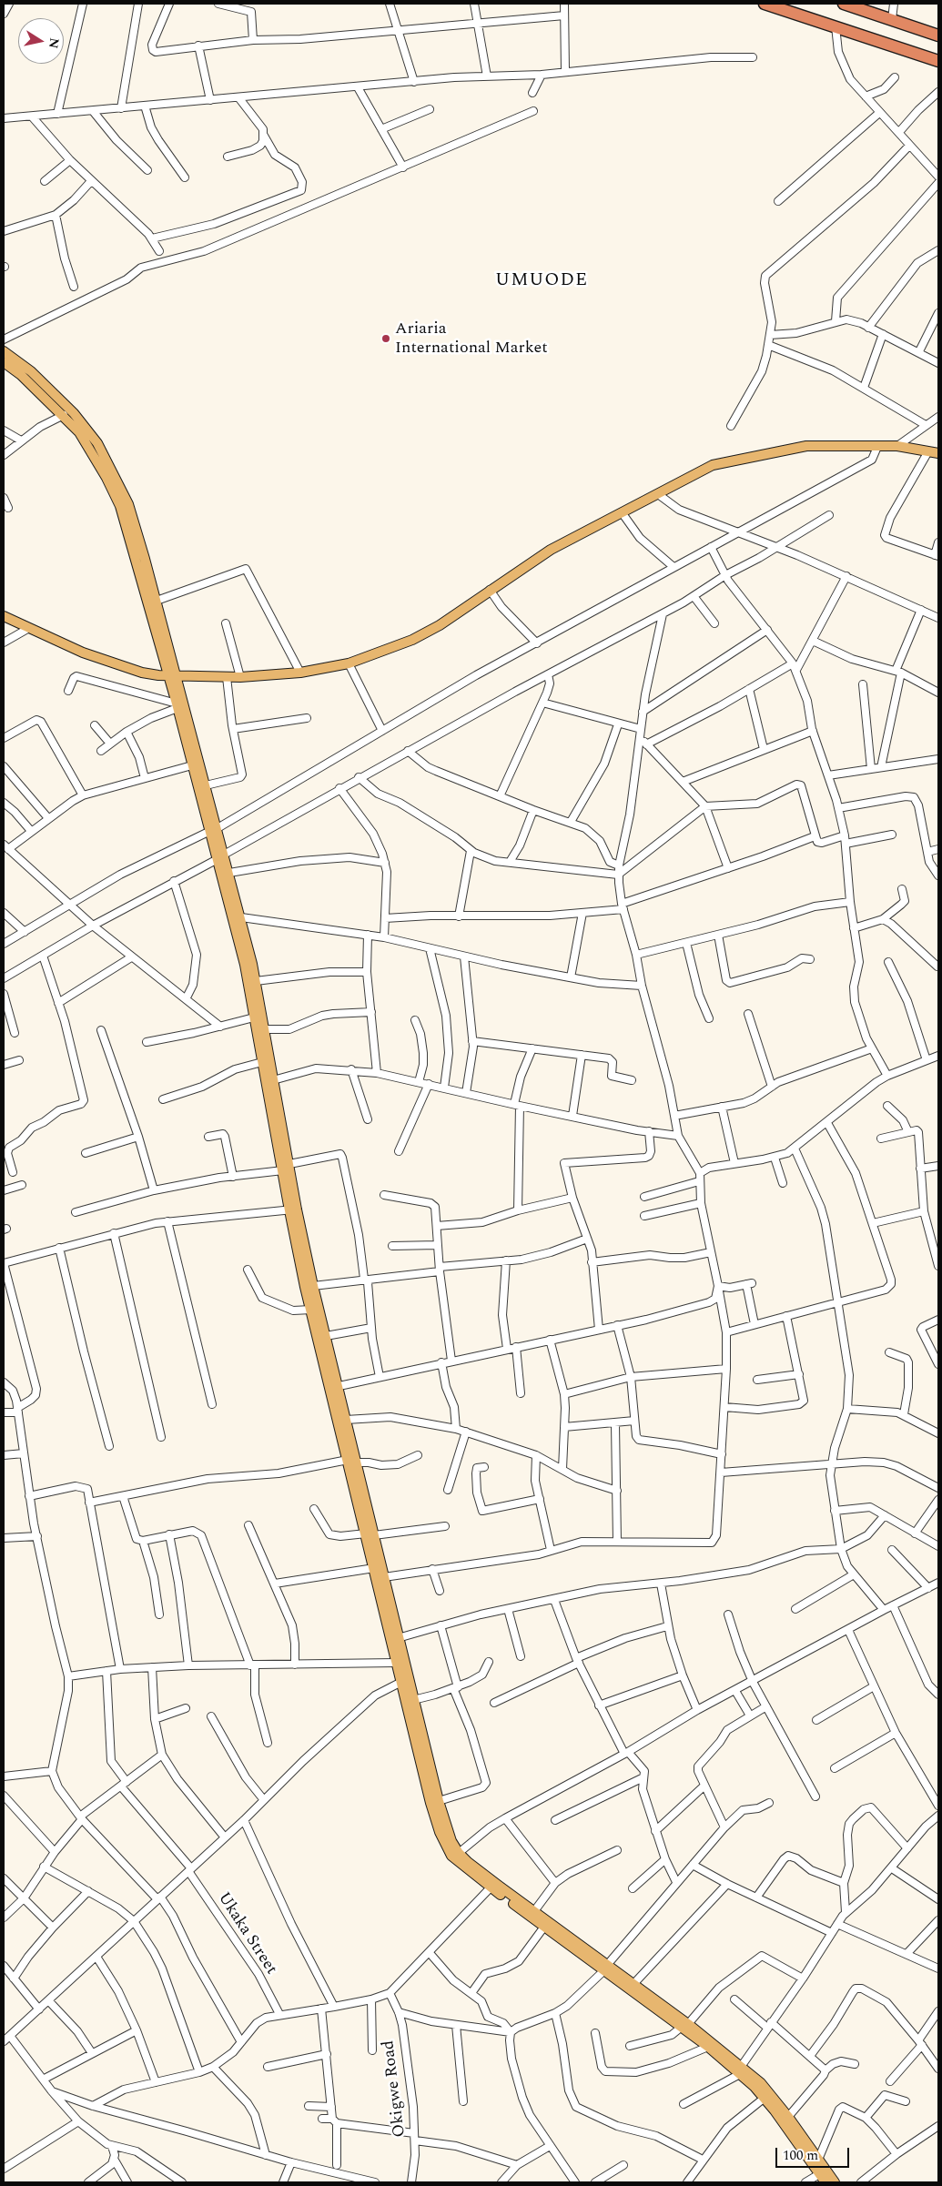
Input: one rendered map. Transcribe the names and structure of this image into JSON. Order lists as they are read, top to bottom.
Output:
{
  "streets": {
    "street": ["Ukaka Street", "Okigwe Road"]
  },
  "districts": ["UMUODE"],
  "places": ["Ariaria International Market"],
  "scale_bar": "100 m",
  "north": "right"
}
